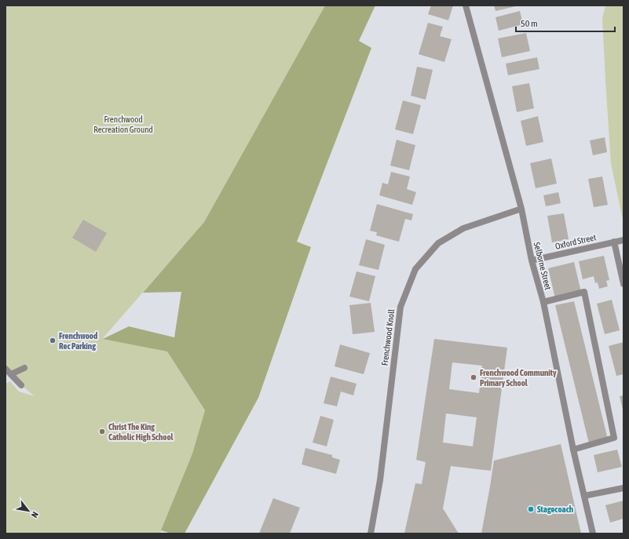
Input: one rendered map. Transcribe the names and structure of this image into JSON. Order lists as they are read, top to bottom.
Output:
{
  "streets": {
    "street": ["Oxford Street", "Selborne Street", "Frenchwood Knoll"]
  },
  "crossings": [
    ["Oxford Street", "Selborne Street"],
    ["Selborne Street", "Frenchwood Knoll"]
  ],
  "parks": ["Frenchwood Recreation Ground"],
  "places": [
    "Frenchwood Rec Parking",
    "Frenchwood Community Primary School",
    "Christ The King Catholic High School",
    "Stagecoach"
  ],
  "scale_bar": "50 m",
  "north": "bottom right"
}
